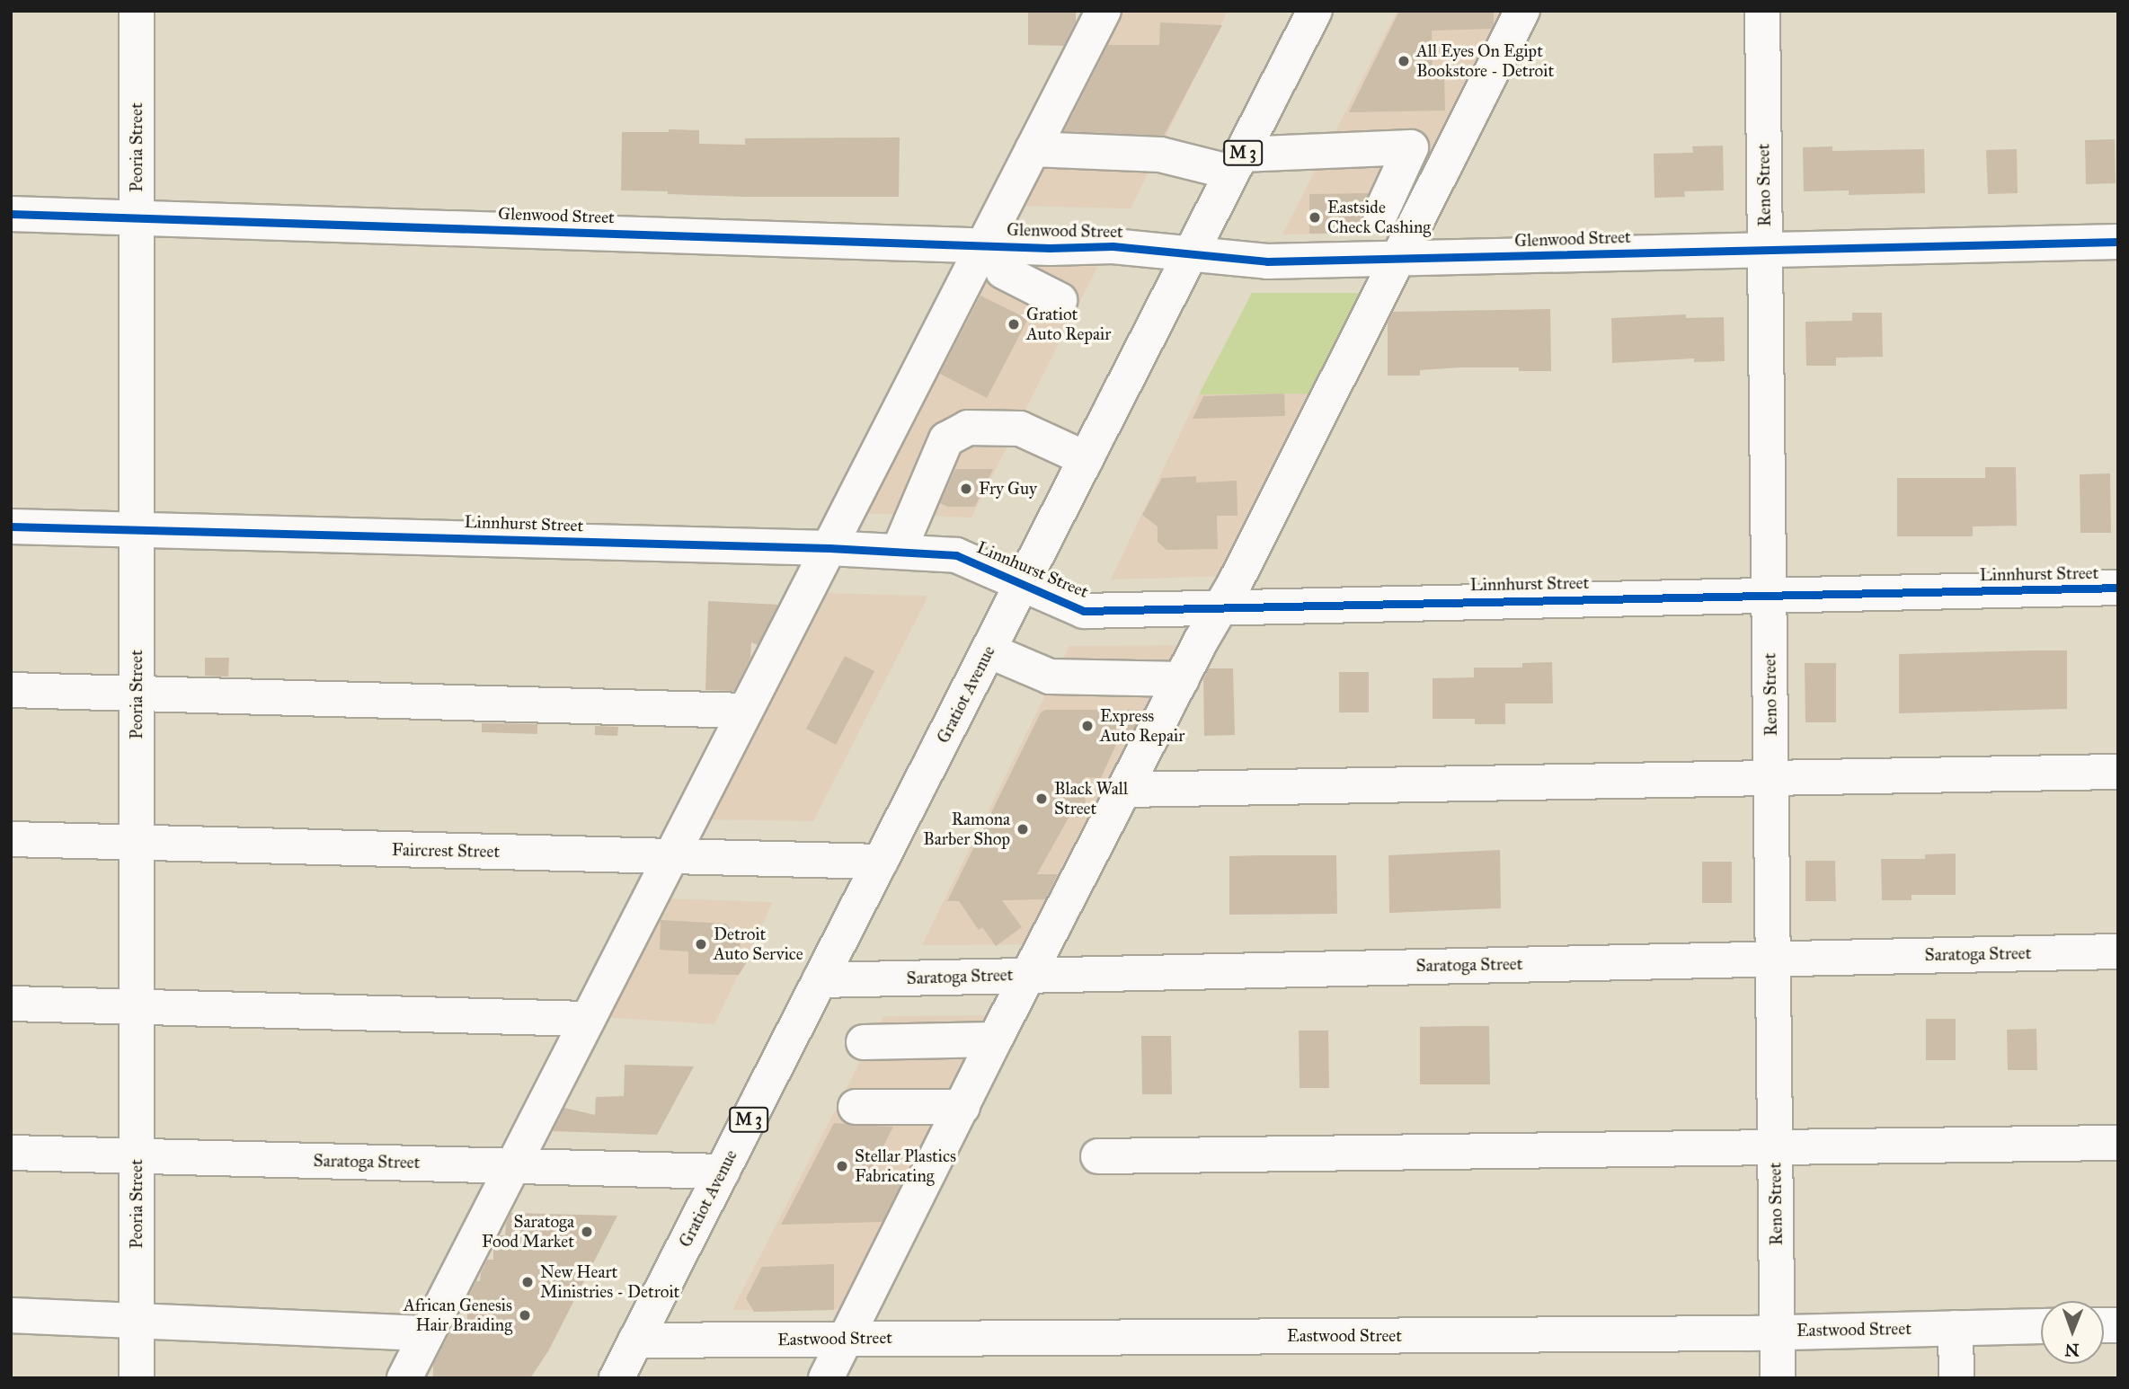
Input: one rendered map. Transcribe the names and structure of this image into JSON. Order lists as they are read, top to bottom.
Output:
{
  "streets": {
    "street": [
      "Peoria Street",
      "M 3",
      "Reno Street",
      "Glenwood Street",
      "Linnhurst Street",
      "Gratiot Avenue",
      "Faircrest Street",
      "Saratoga Street",
      "Eastwood Street"
    ]
  },
  "crossings": [
    ["Peoria Street", "Glenwood Street"],
    ["Peoria Street", "Linnhurst Street"],
    ["Peoria Street", "Faircrest Street"],
    ["Peoria Street", "Saratoga Street"],
    ["Reno Street", "Glenwood Street"],
    ["Reno Street", "Linnhurst Street"],
    ["Reno Street", "Saratoga Street"],
    ["Reno Street", "Eastwood Street"],
    ["Glenwood Street", "Gratiot Avenue"],
    ["Linnhurst Street", "Gratiot Avenue"],
    ["Gratiot Avenue", "Faircrest Street"],
    ["Gratiot Avenue", "Saratoga Street"],
    ["Gratiot Avenue", "Eastwood Street"]
  ],
  "places": [
    "All Eyes On Egipt Bookstore - Detroit",
    "Eastside Check Cashing",
    "Gratiot Auto Repair",
    "Fry Guy",
    "Express Auto Repair",
    "Black Wall Street",
    "Ramona Barber Shop",
    "Detroit Auto Service",
    "Stellar Plastics Fabricating",
    "Saratoga Food Market",
    "New Heart Ministries - Detroit",
    "African Genesis Hair Braiding"
  ],
  "north": "bottom"
}
